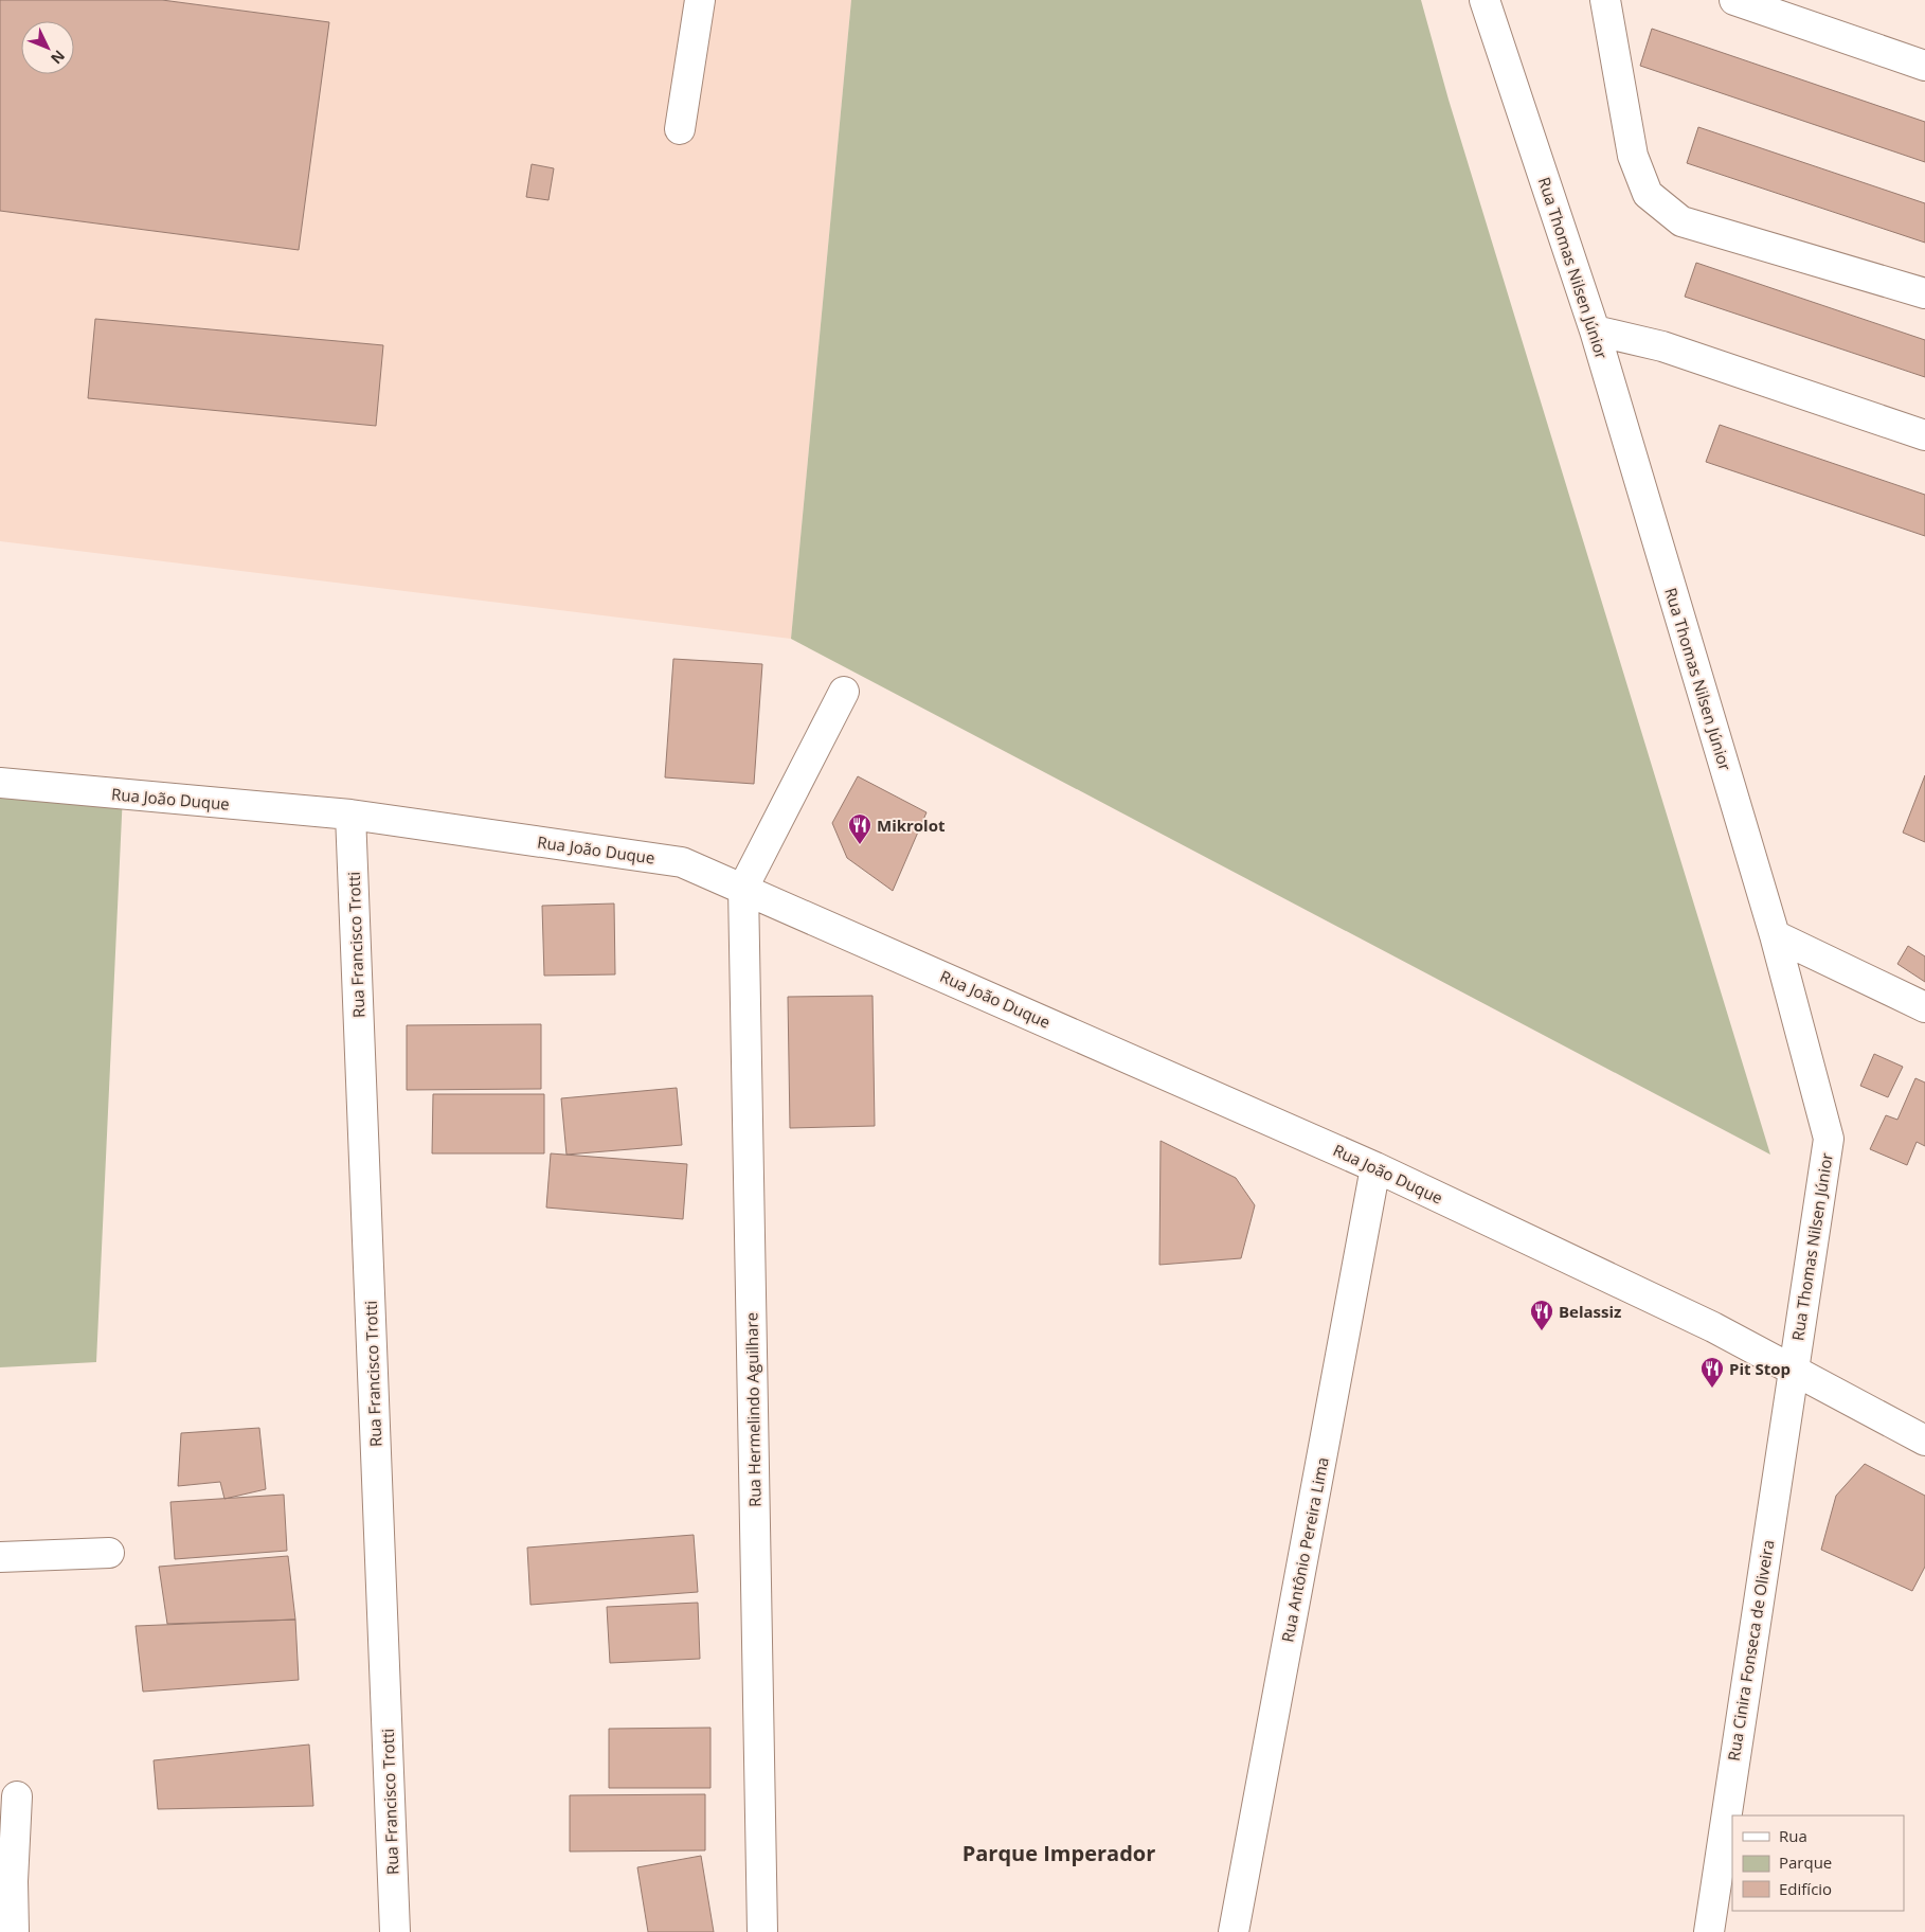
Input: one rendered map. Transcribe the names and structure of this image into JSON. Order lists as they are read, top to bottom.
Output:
{
  "streets": {
    "street": [
      "Rua Thomas Nilsen Júnior",
      "Rua João Duque",
      "Rua Francisco Trotti",
      "Rua Hermelindo Aguilhare",
      "Rua Antônio Pereira Lima",
      "Rua Cinira Fonseca de Oliveira"
    ]
  },
  "crossings": [
    ["Rua Thomas Nilsen Júnior", "Rua João Duque"],
    ["Rua Thomas Nilsen Júnior", "Rua Cinira Fonseca de Oliveira"],
    ["Rua João Duque", "Rua Francisco Trotti"],
    ["Rua João Duque", "Rua Hermelindo Aguilhare"],
    ["Rua João Duque", "Rua Antônio Pereira Lima"],
    ["Rua João Duque", "Rua Cinira Fonseca de Oliveira"]
  ],
  "districts": ["Parque Imperador"],
  "places": {
    "restaurant": ["Mikrolot", "Belassiz", "Pit Stop"]
  },
  "legend": ["Rua", "Parque", "Edifício"],
  "north": "bottom right"
}
